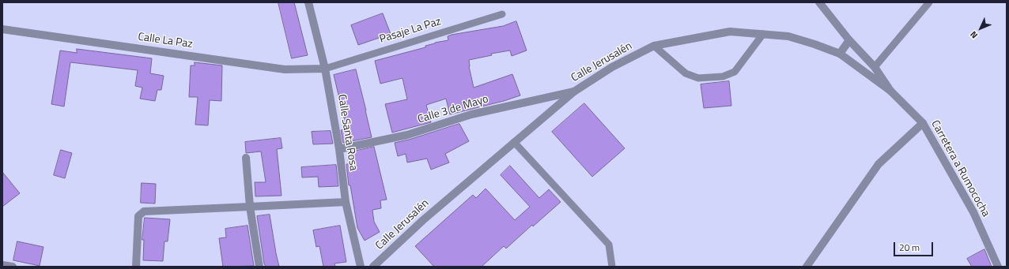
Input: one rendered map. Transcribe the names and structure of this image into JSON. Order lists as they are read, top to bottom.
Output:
{
  "streets": {
    "street": [
      "Calle La Paz",
      "Calle Jerusalén",
      "Calle 3 de Mayo",
      "Calle Santa Rosa",
      "Carretera a Rumococha"
    ],
    "lane": ["Pasaje La Paz"]
  },
  "crossings": [
    ["Pasaje La Paz", "Calle La Paz"],
    ["Pasaje La Paz", "Calle Santa Rosa"],
    ["Calle La Paz", "Calle Santa Rosa"],
    ["Calle Jerusalén", "Calle 3 de Mayo"],
    ["Calle Jerusalén", "Carretera a Rumococha"],
    ["Calle 3 de Mayo", "Calle Santa Rosa"]
  ],
  "scale_bar": "20 m",
  "north": "bottom left"
}
